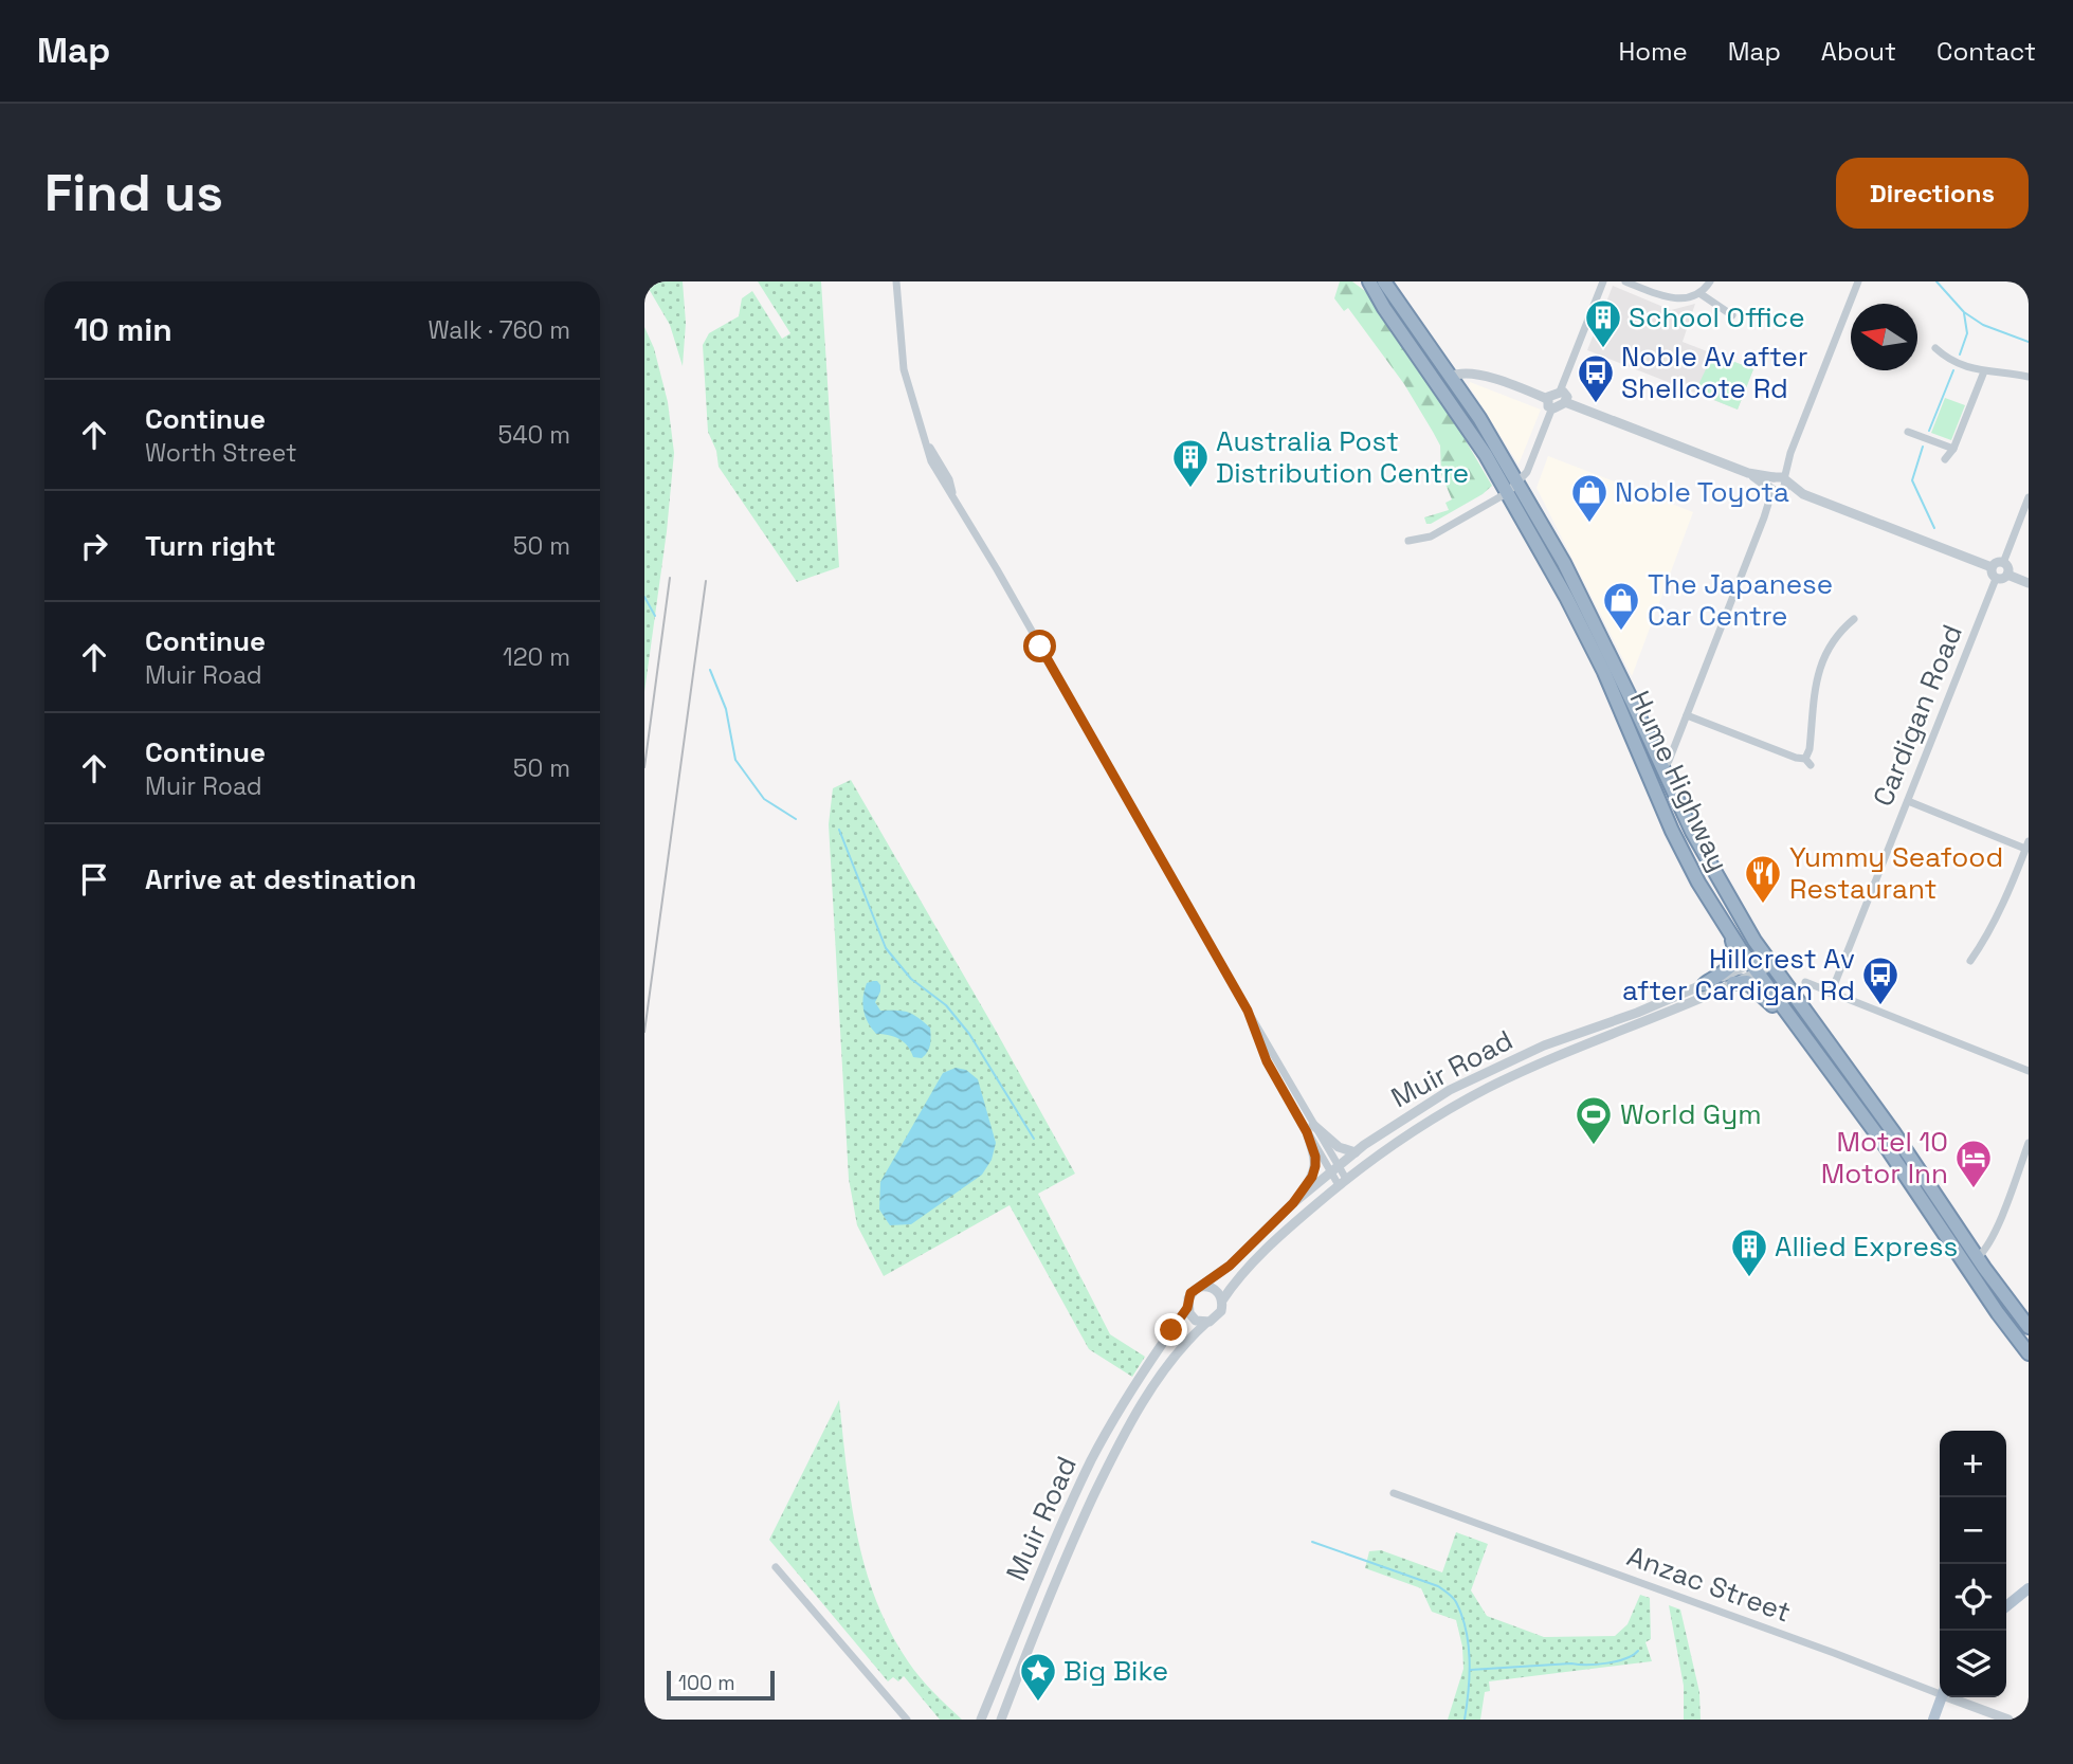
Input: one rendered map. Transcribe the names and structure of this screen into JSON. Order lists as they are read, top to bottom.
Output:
{
  "streets": {
    "highway": ["Hume Highway"],
    "street": ["Cardigan Road", "Muir Road", "Anzac Street"]
  },
  "crossings": [
    ["Hume Highway", "Muir Road"]
  ],
  "places": {
    "building": ["School Office", "Australia Post Distribution Centre", "Allied Express"],
    "bus stop": ["Noble Av after Shellcote Rd", "Hillcrest Av after Cardigan Rd"],
    "shop": ["Noble Toyota", "The Japanese Car Centre"],
    "restaurant": ["Yummy Seafood Restaurant"],
    "sports": ["World Gym"],
    "hotel": ["Motel 10 Motor Inn"],
    "place": ["Big Bike"]
  },
  "scale_bar": "100 m",
  "north": "left",
  "page": {
    "header": "Map",
    "nav": [
      "Home",
      "Map",
      "About",
      "Contact"
    ],
    "buttons": "Directions",
    "title": "Find us",
    "heading": ["10 min", "Walk · 760 m"],
    "list": [
      ["Continue", "Worth Street", "540 m"],
      ["Turn right", "50 m"],
      ["Continue", "Muir Road", "120 m"],
      ["Continue", "Muir Road", "50 m"],
      "Arrive at destination"
    ],
    "map_buttons": ["+", "−"],
    "scale": "100 m"
  }
}
